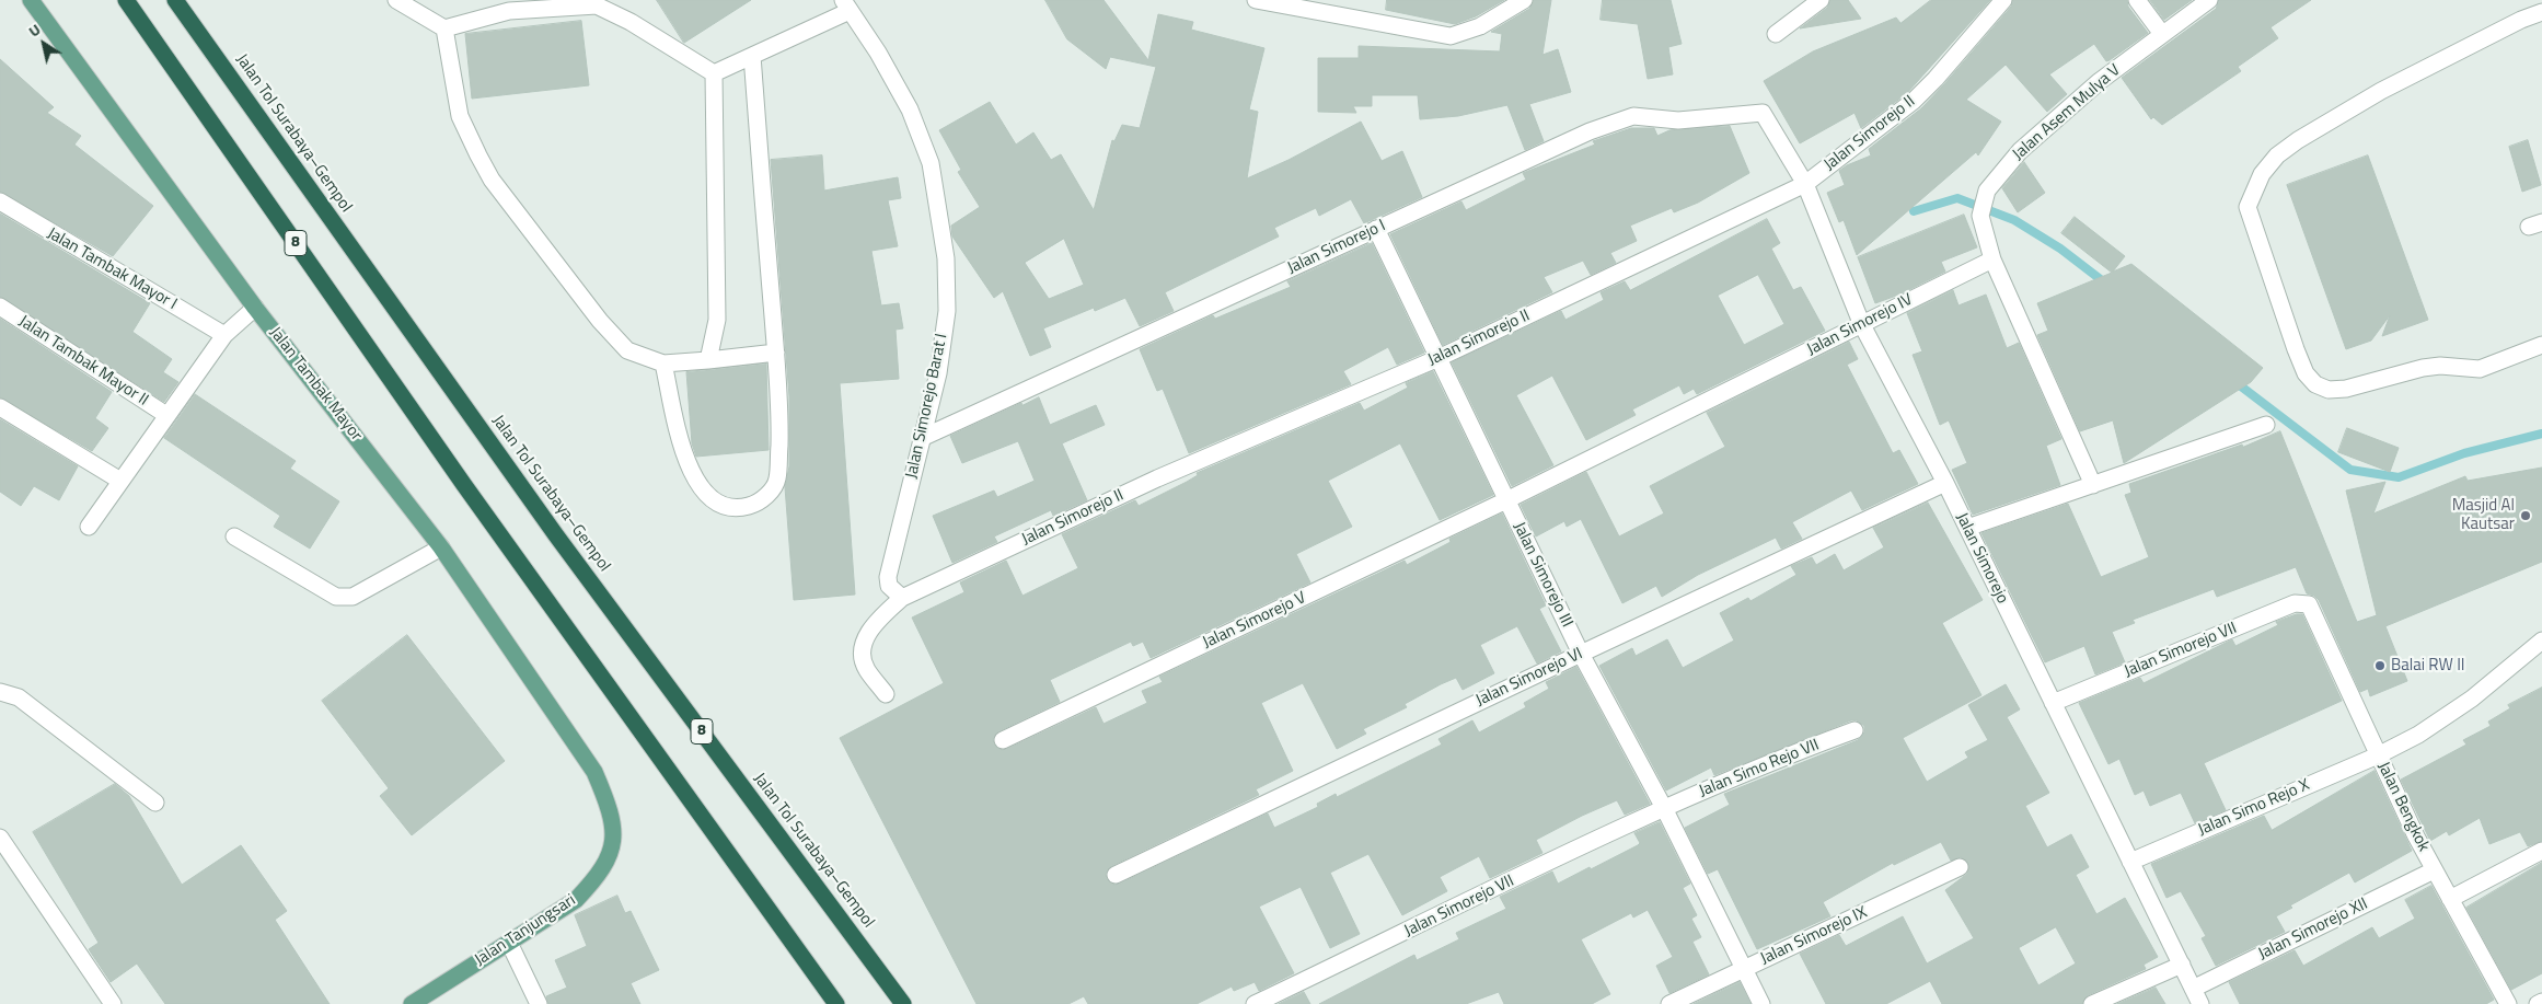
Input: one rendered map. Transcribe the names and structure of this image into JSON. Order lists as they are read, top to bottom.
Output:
{
  "streets": {
    "highway": ["Jalan Tol Surabaya–Gempol", "8"],
    "main road": ["Jalan Tambak Mayor", "Jalan Tanjungsari"],
    "street": [
      "Jalan Asem Mulya V",
      "Jalan Simorejo II",
      "Jalan Simorejo I",
      "Jalan Tambak Mayor I",
      "Jalan Simorejo IV",
      "Jalan Tambak Mayor II",
      "Jalan Simorejo Barat I",
      "Jalan Simorejo",
      "Jalan Simorejo III",
      "Jalan Simorejo V",
      "Jalan Simorejo VII",
      "Jalan Simorejo VI",
      "Jalan Simo Rejo VII",
      "Jalan Bengkok",
      "Jalan Simo Rejo X",
      "Jalan Simorejo XII",
      "Jalan Simorejo IX"
    ]
  },
  "crossings": [
    ["Jalan Asem Mulya V", "Jalan Simorejo IV"],
    ["Jalan Simorejo II", "Jalan Simorejo Barat I"],
    ["Jalan Simorejo II", "Jalan Simorejo"],
    ["Jalan Simorejo II", "Jalan Simorejo III"],
    ["Jalan Simorejo I", "Jalan Simorejo Barat I"],
    ["Jalan Simorejo I", "Jalan Simorejo"],
    ["Jalan Simorejo I", "Jalan Simorejo III"],
    ["Jalan Simorejo IV", "Jalan Simorejo"],
    ["Jalan Simorejo IV", "Jalan Simorejo III"],
    ["Jalan Simorejo IV", "Jalan Simorejo V"],
    ["Jalan Tambak Mayor", "Jalan Tanjungsari"],
    ["Jalan Simorejo", "Jalan Simorejo VII"],
    ["Jalan Simorejo", "Jalan Simorejo VI"],
    ["Jalan Simorejo", "Jalan Simo Rejo X"],
    ["Jalan Simorejo", "Jalan Simorejo XII"],
    ["Jalan Simorejo III", "Jalan Simorejo V"],
    ["Jalan Simorejo III", "Jalan Simorejo VII"],
    ["Jalan Simorejo III", "Jalan Simorejo VI"],
    ["Jalan Simorejo III", "Jalan Simo Rejo VII"],
    ["Jalan Simorejo III", "Jalan Simorejo IX"],
    ["Jalan Simorejo VII", "Jalan Simo Rejo VII"],
    ["Jalan Simorejo VII", "Jalan Bengkok"],
    ["Jalan Bengkok", "Jalan Simo Rejo X"],
    ["Jalan Bengkok", "Jalan Simorejo XII"]
  ],
  "places": ["Masjid Al Kautsar", "Balai RW II"],
  "north": "top left"
}
